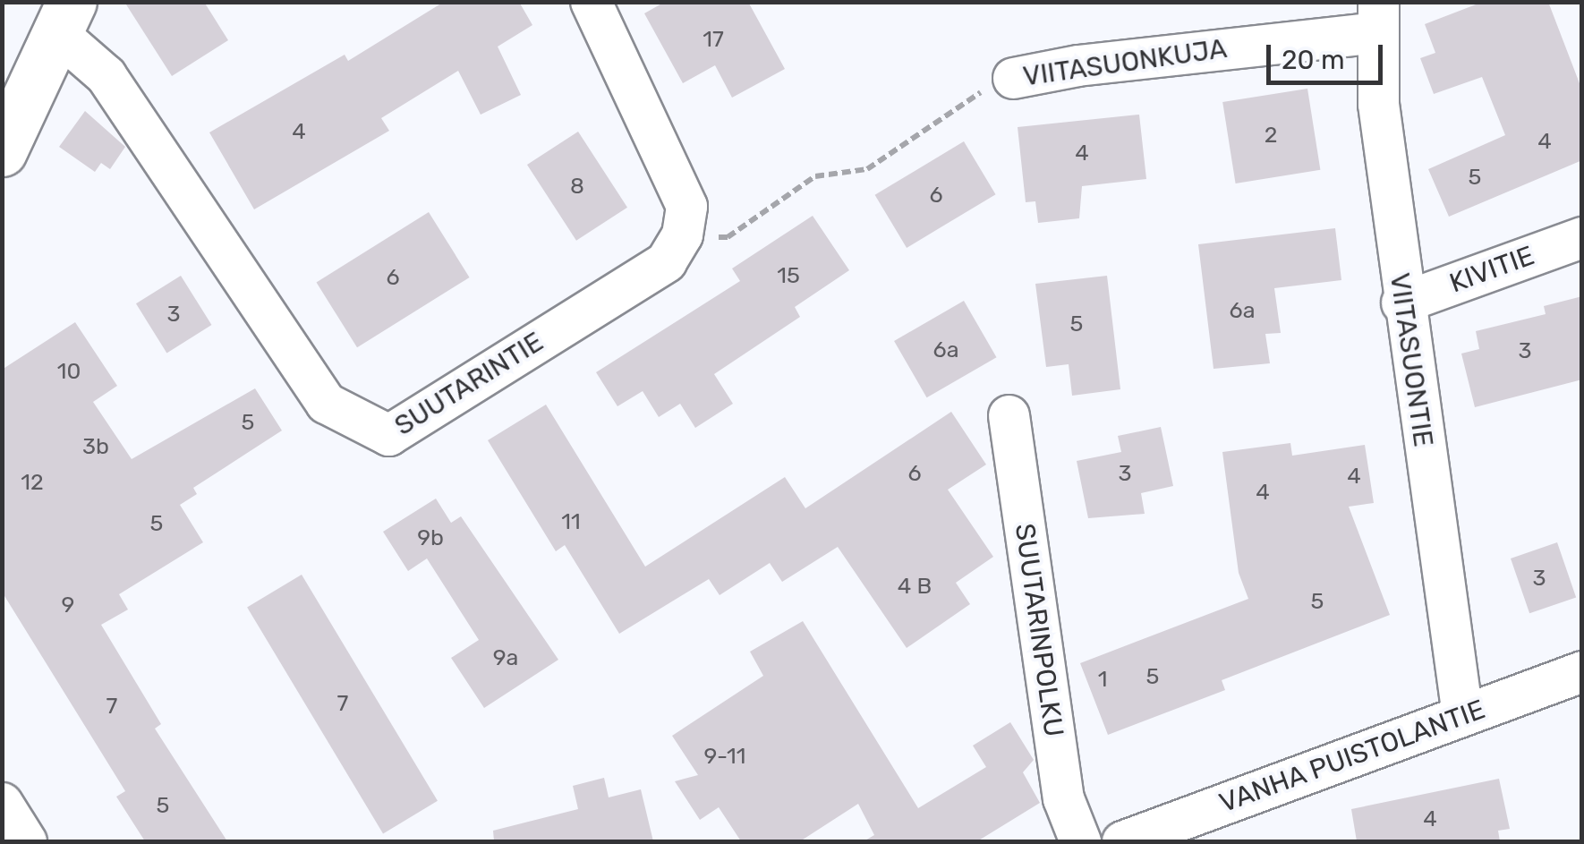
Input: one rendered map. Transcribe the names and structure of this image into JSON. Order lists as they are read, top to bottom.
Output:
{
  "streets": {
    "street": [
      "VIITASUONKUJA",
      "KIVITIE",
      "VIITASUONTIE",
      "SUUTARINTIE",
      "SUUTARINPOLKU",
      "VANHA PUISTOLANTIE"
    ]
  },
  "crossings": [
    ["VIITASUONKUJA", "VIITASUONTIE"],
    ["VIITASUONKUJA", "SUUTARINTIE"],
    ["KIVITIE", "VIITASUONTIE"],
    ["VIITASUONTIE", "VANHA PUISTOLANTIE"]
  ],
  "house_numbers": [
    "17",
    "4",
    "2",
    "4",
    "4",
    "5",
    "8",
    "6",
    "15",
    "6",
    "6a",
    "3",
    "5",
    "6a",
    "3",
    "10",
    "5",
    "3b",
    "6",
    "3",
    "4",
    "12",
    "4",
    "11",
    "5",
    "9b",
    "3",
    "4 B",
    "5",
    "9",
    "9a",
    "5",
    "1",
    "7",
    "7",
    "9-11",
    "5",
    "4"
  ],
  "scale_bar": "20 m"
}
